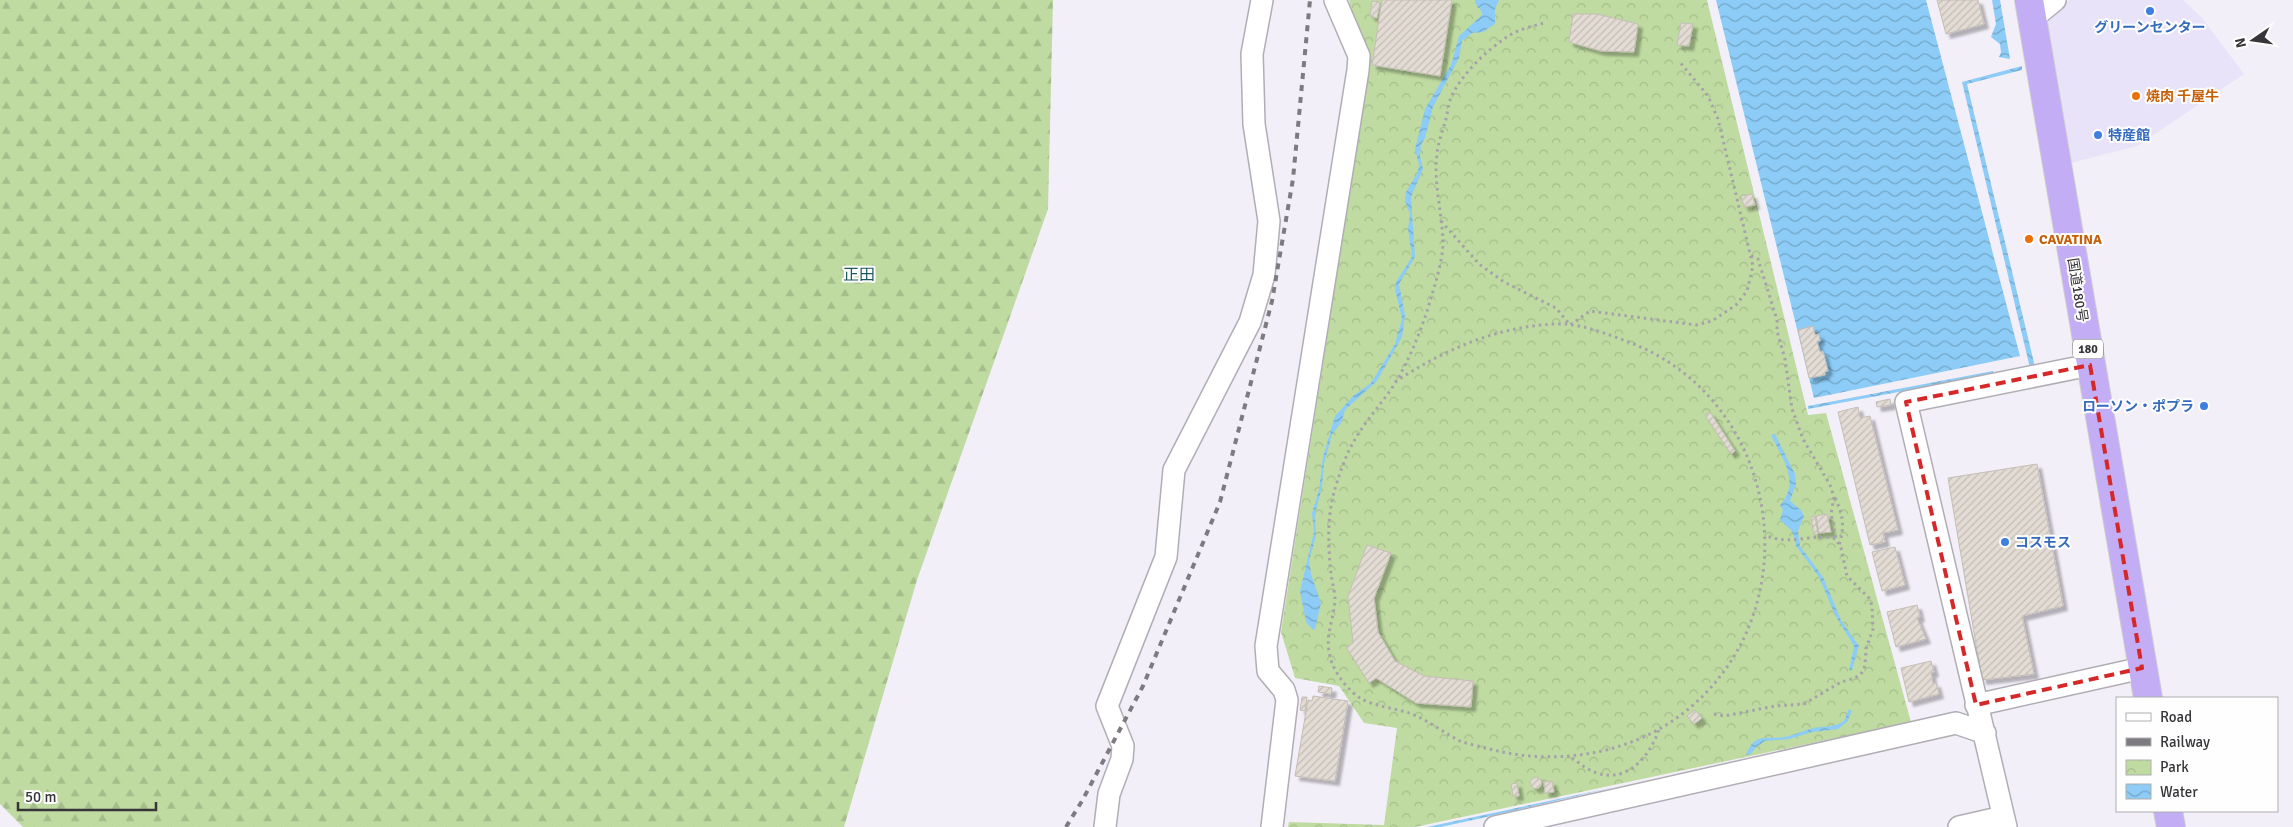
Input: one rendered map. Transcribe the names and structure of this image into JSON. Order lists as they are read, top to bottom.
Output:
{
  "streets": {
    "highway": ["国道180号", "180"]
  },
  "districts": ["正田"],
  "places": [
    "グリーンセンター",
    "焼肉 千屋牛",
    "特産館",
    "CAVATINA",
    "ローソン・ポプラ",
    "コスモス"
  ],
  "legend": [
    "Road",
    "Railway",
    "Park",
    "Water"
  ],
  "scale_bar": "50 m",
  "north": "left"
}
